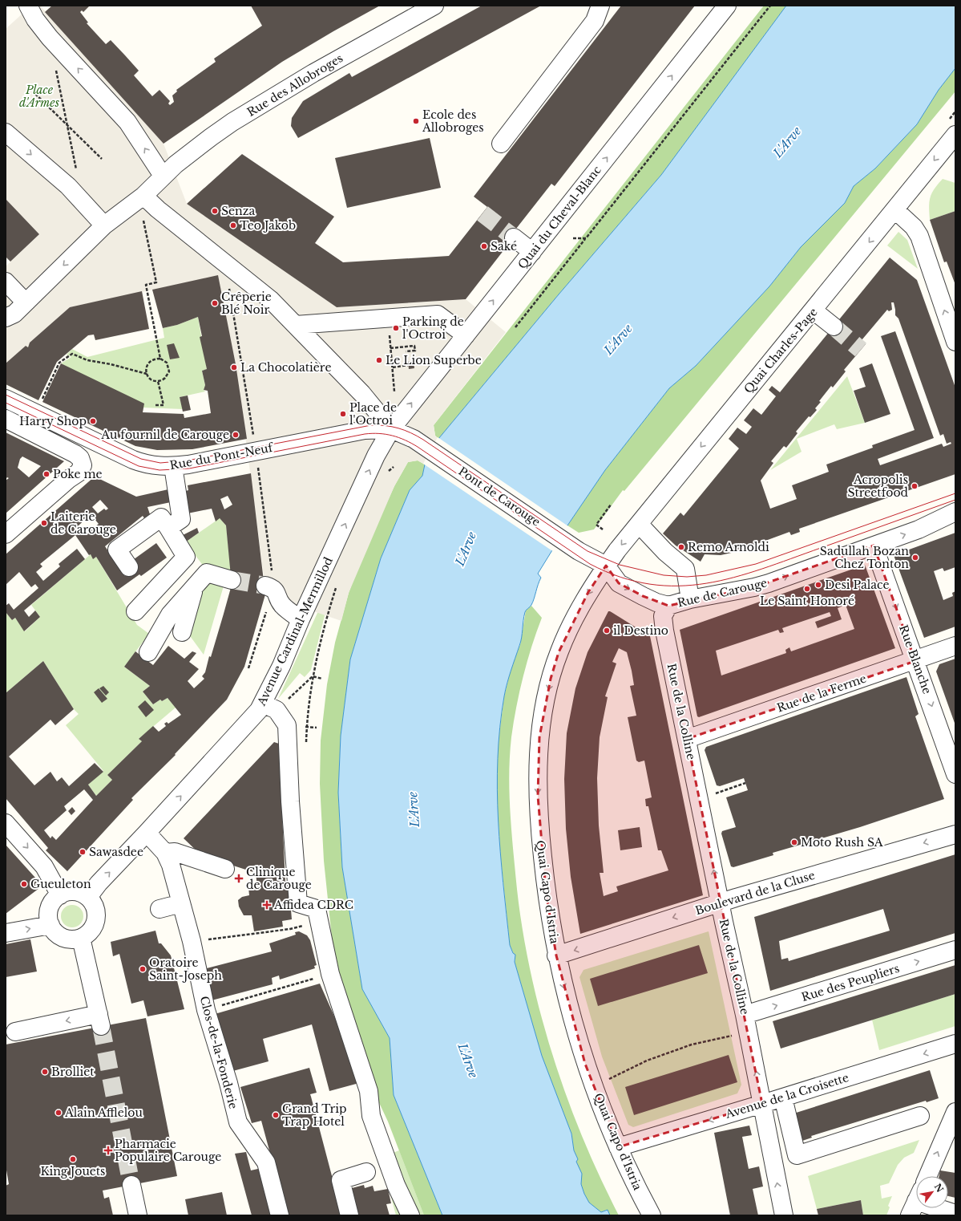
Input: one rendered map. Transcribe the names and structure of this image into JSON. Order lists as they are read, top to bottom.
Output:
{
  "streets": {
    "street": [
      "Rue des Allobroges",
      "Quai du Cheval-Blanc",
      "Quai Charles-Page",
      "Rue du Pont-Neuf",
      "Pont de Carouge",
      "Rue de Carouge",
      "Avenue Cardinal-Mermillod",
      "Rue Blanche",
      "Rue de la Ferme",
      "Rue de la Colline",
      "Quai Capo d'Istria",
      "Boulevard de la Cluse",
      "Rue des Peupliers",
      "Clos-de-la-Fonderie",
      "Avenue de la Croisette"
    ]
  },
  "crossings": [
    ["Quai du Cheval-Blanc", "Rue du Pont-Neuf"],
    ["Quai du Cheval-Blanc", "Pont de Carouge"],
    ["Quai du Cheval-Blanc", "Avenue Cardinal-Mermillod"],
    ["Quai Charles-Page", "Pont de Carouge"],
    ["Quai Charles-Page", "Rue de Carouge"],
    ["Quai Charles-Page", "Quai Capo d'Istria"],
    ["Rue du Pont-Neuf", "Pont de Carouge"],
    ["Rue du Pont-Neuf", "Avenue Cardinal-Mermillod"],
    ["Pont de Carouge", "Rue de Carouge"],
    ["Pont de Carouge", "Avenue Cardinal-Mermillod"],
    ["Pont de Carouge", "Quai Capo d'Istria"],
    ["Rue de Carouge", "Rue Blanche"],
    ["Rue de Carouge", "Rue de la Colline"],
    ["Rue de Carouge", "Quai Capo d'Istria"],
    ["Avenue Cardinal-Mermillod", "Clos-de-la-Fonderie"],
    ["Rue Blanche", "Rue de la Ferme"],
    ["Rue de la Ferme", "Rue de la Colline"],
    ["Rue de la Colline", "Boulevard de la Cluse"],
    ["Rue de la Colline", "Rue des Peupliers"],
    ["Rue de la Colline", "Avenue de la Croisette"],
    ["Quai Capo d'Istria", "Boulevard de la Cluse"],
    ["Quai Capo d'Istria", "Avenue de la Croisette"]
  ],
  "one_way": [
    "Quai Charles-Page",
    "Rue de Carouge",
    "Avenue Cardinal-Mermillod",
    "Rue Blanche",
    "Rue de la Colline",
    "Quai Capo d'Istria",
    "Boulevard de la Cluse",
    "Rue des Peupliers",
    "Avenue de la Croisette"
  ],
  "water": ["L'Arve"],
  "parks": ["Place d'Armes"],
  "places": {
    "other": [
      "Ecole des Allobroges",
      "Senza",
      "Teo Jakob",
      "Saké",
      "Crêperie Blé Noir",
      "Parking de l'Octroi",
      "Le Lion Superbe",
      "La Chocolatière",
      "Place de l'Octroi",
      "Harry Shop",
      "Au fournil de Carouge",
      "Poke me",
      "Acropolis Streetfood",
      "Laiterie de Carouge",
      "Remo Arnoldi",
      "Sadullah Bozan Chez Tonton",
      "Desi Palace",
      "Le Saint Honoré",
      "il Destino",
      "Moto Rush SA",
      "Sawasdee",
      "Gueuleton",
      "Oratoire Saint-Joseph",
      "Brolliet",
      "Alain Afflelou",
      "Grand Trip Trap Hotel",
      "King Jouets"
    ],
    "health": ["Clinique de Carouge", "Affidea CDRC", "Pharmacie Populaire Carouge"]
  },
  "north": "top right"
}
